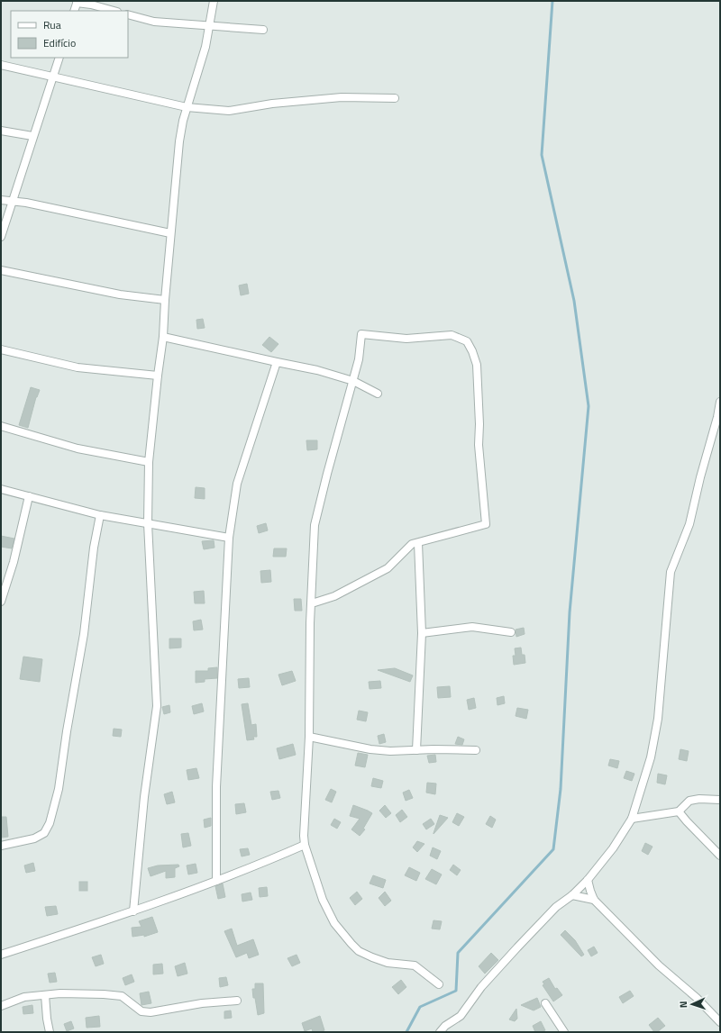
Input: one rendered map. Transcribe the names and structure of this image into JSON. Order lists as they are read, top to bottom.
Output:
{
  "legend": ["Rua", "Edifício"],
  "north": "left"
}
